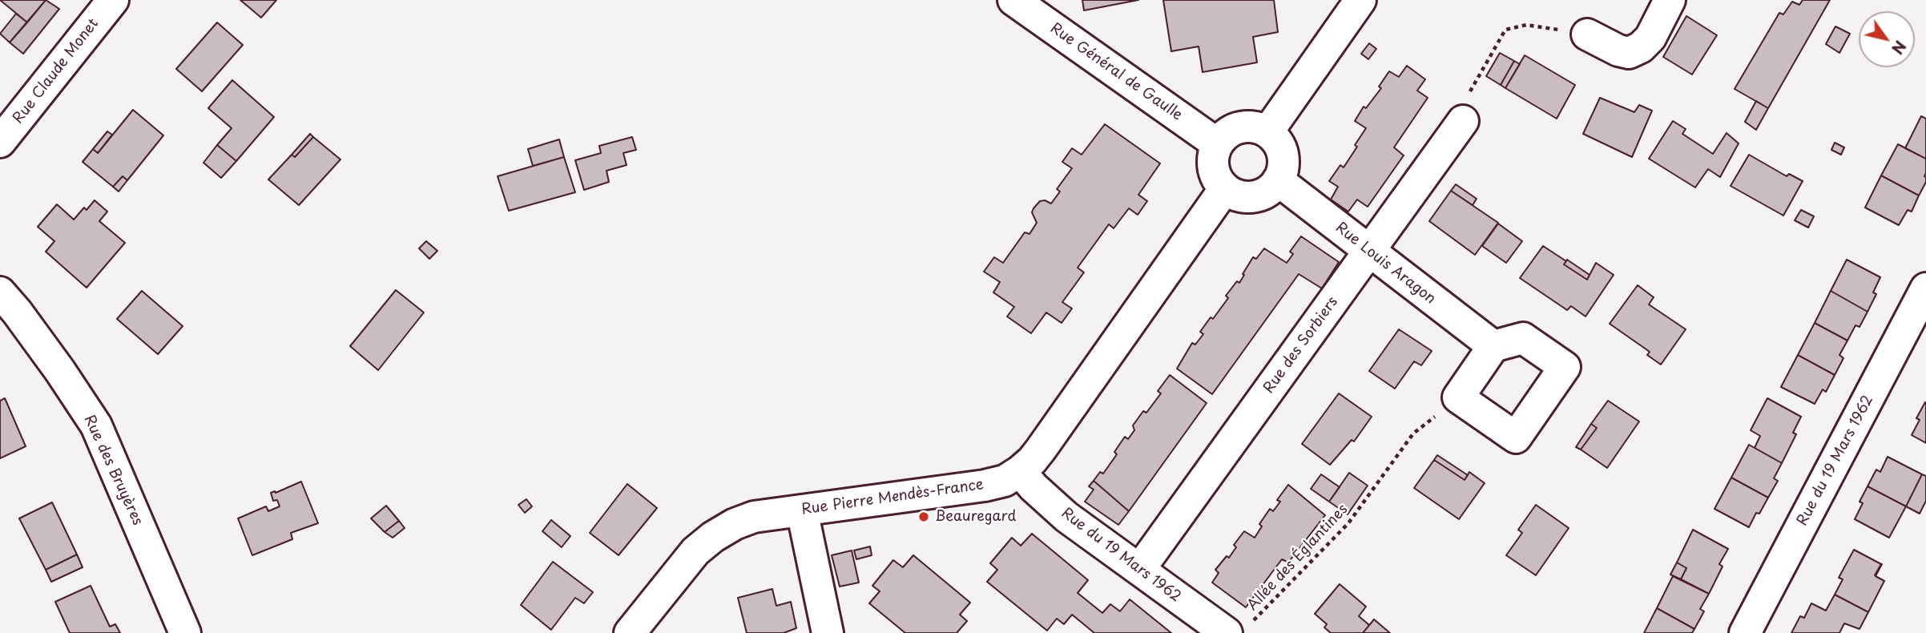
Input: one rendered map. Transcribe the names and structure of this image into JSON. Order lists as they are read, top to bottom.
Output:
{
  "streets": {
    "street": [
      "Rue Claude Monet",
      "Rue Général de Gaulle",
      "Rue Louis Aragon",
      "Rue des Sorbiers",
      "Rue du 19 Mars 1962",
      "Rue des Bruyères",
      "Rue Pierre Mendès-France"
    ],
    "path": ["Allée des Églantines"]
  },
  "crossings": [
    ["Rue Général de Gaulle", "Rue Louis Aragon"],
    ["Rue Général de Gaulle", "Rue Pierre Mendès-France"],
    ["Rue Louis Aragon", "Rue des Sorbiers"],
    ["Rue Louis Aragon", "Rue Pierre Mendès-France"],
    ["Rue des Sorbiers", "Rue du 19 Mars 1962"],
    ["Rue du 19 Mars 1962", "Rue Pierre Mendès-France"],
    ["Rue du 19 Mars 1962", "Allée des Églantines"]
  ],
  "places": ["Beauregard"],
  "north": "bottom right"
}
